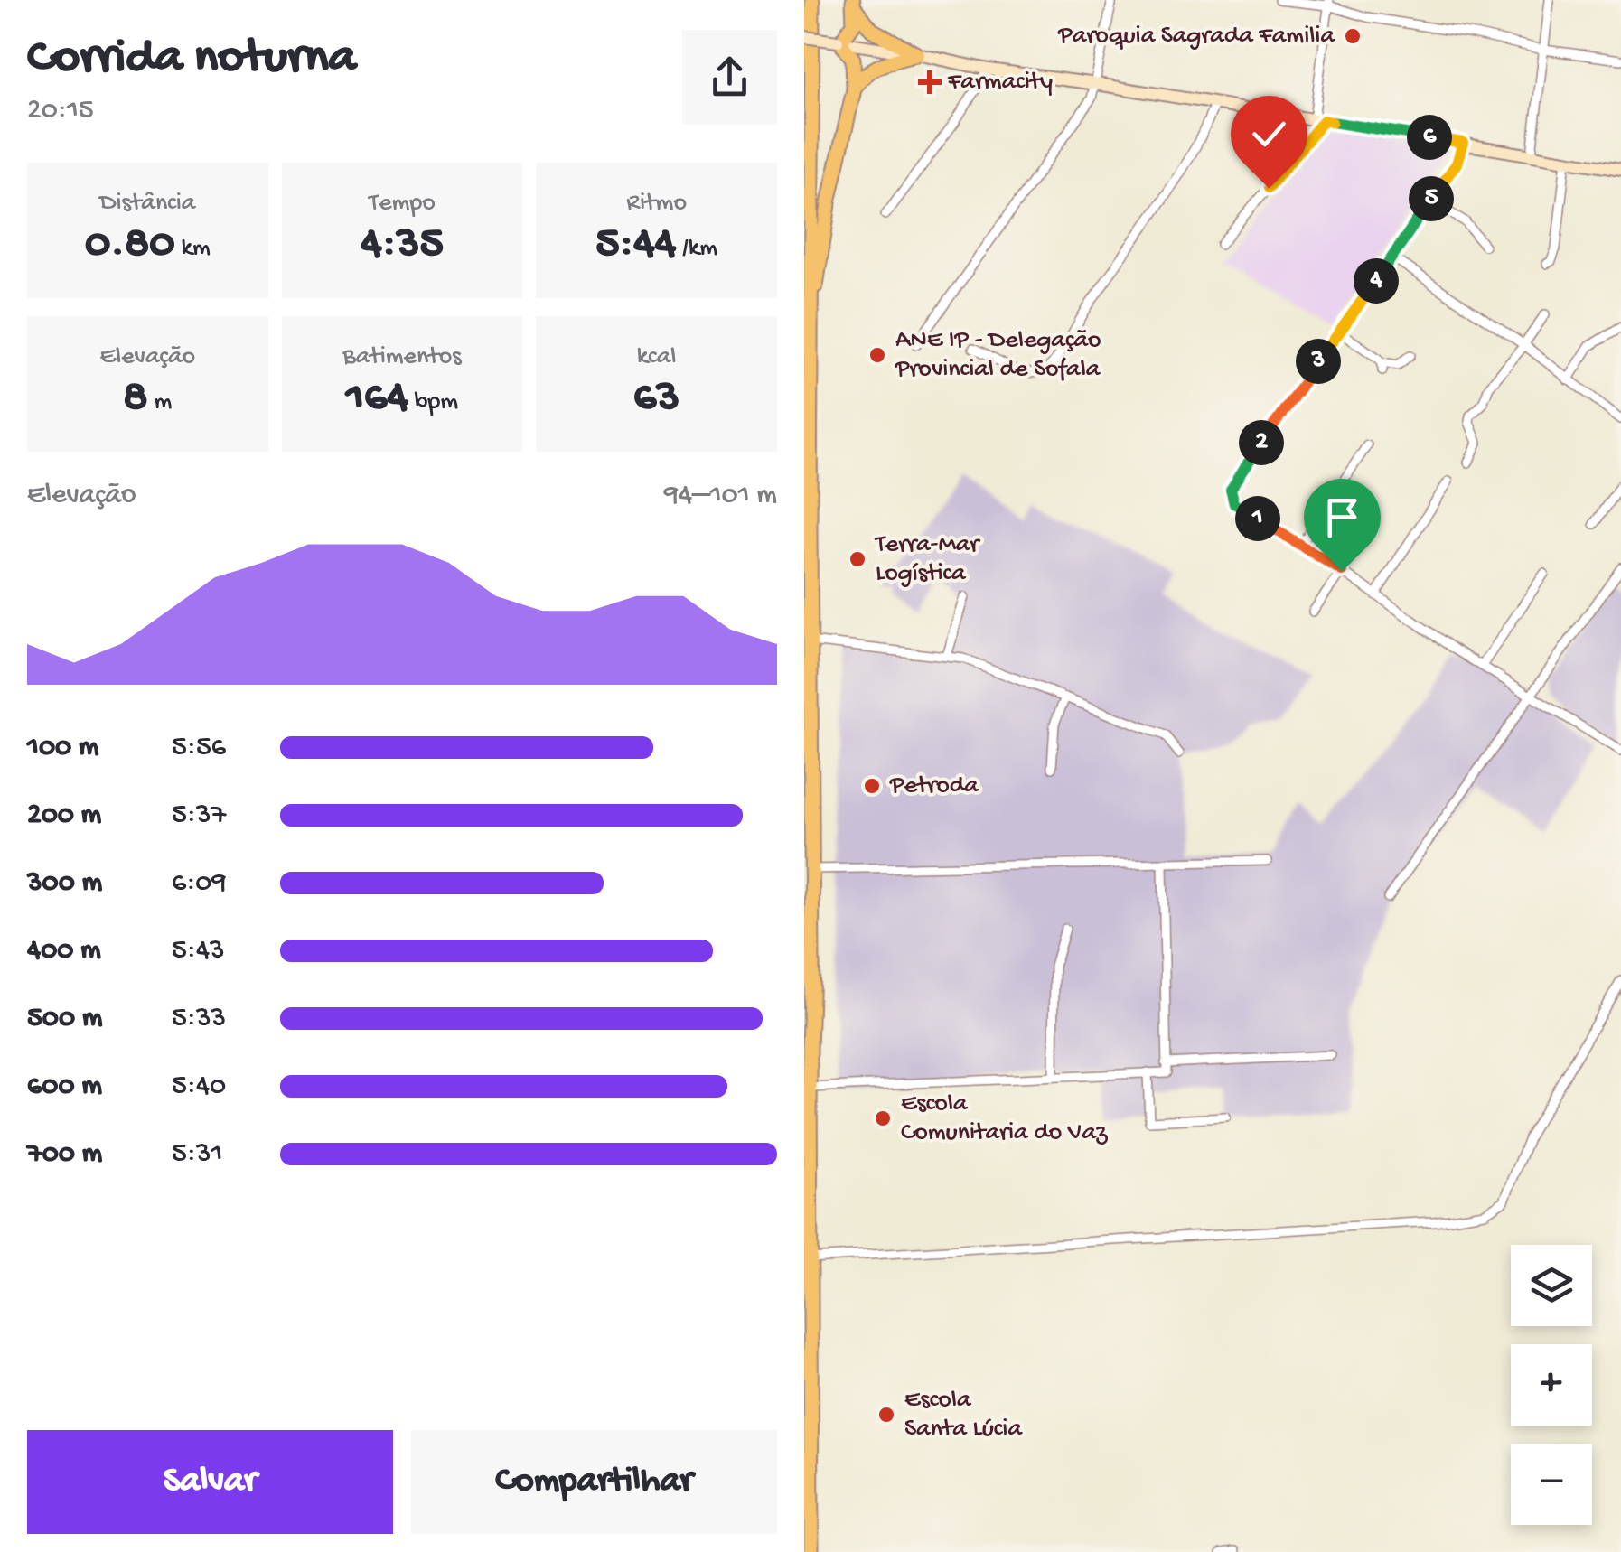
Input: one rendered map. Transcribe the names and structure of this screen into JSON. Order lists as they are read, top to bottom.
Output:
{
  "places": {
    "other": [
      "Paroquia Sagrada Familia",
      "ANE IP - Delegação Provincial de Sofala",
      "Terra-Mar Logística",
      "Petroda",
      "Escola Comunitaria do Vaz",
      "Escola Santa Lúcia"
    ],
    "health": ["Farmacity"]
  },
  "page": {
    "heading": ["Corrida noturna", "20:15"],
    "pins": [
      "6",
      "5",
      "4",
      "3",
      "2",
      "1"
    ],
    "stats": [
      ["Distância", "0.80 km"],
      ["Tempo", "4:35"],
      ["Ritmo", "5:44 /km"],
      ["Elevação", "8 m"],
      ["Batimentos", "164 bpm"],
      ["kcal", "63"]
    ],
    "chart": ["Elevação", "94–101 m"],
    "list": [
      {
        "name": "100 m",
        "note": "5:56"
      },
      {
        "name": "200 m",
        "note": "5:37"
      },
      {
        "name": "300 m",
        "note": "6:09"
      },
      {
        "name": "400 m",
        "note": "5:43"
      },
      {
        "name": "500 m",
        "note": "5:33"
      },
      {
        "name": "600 m",
        "note": "5:40"
      },
      {
        "name": "700 m",
        "note": "5:31"
      }
    ],
    "map_buttons": ["+", "−"],
    "buttons": ["Salvar", "Compartilhar"]
  }
}
